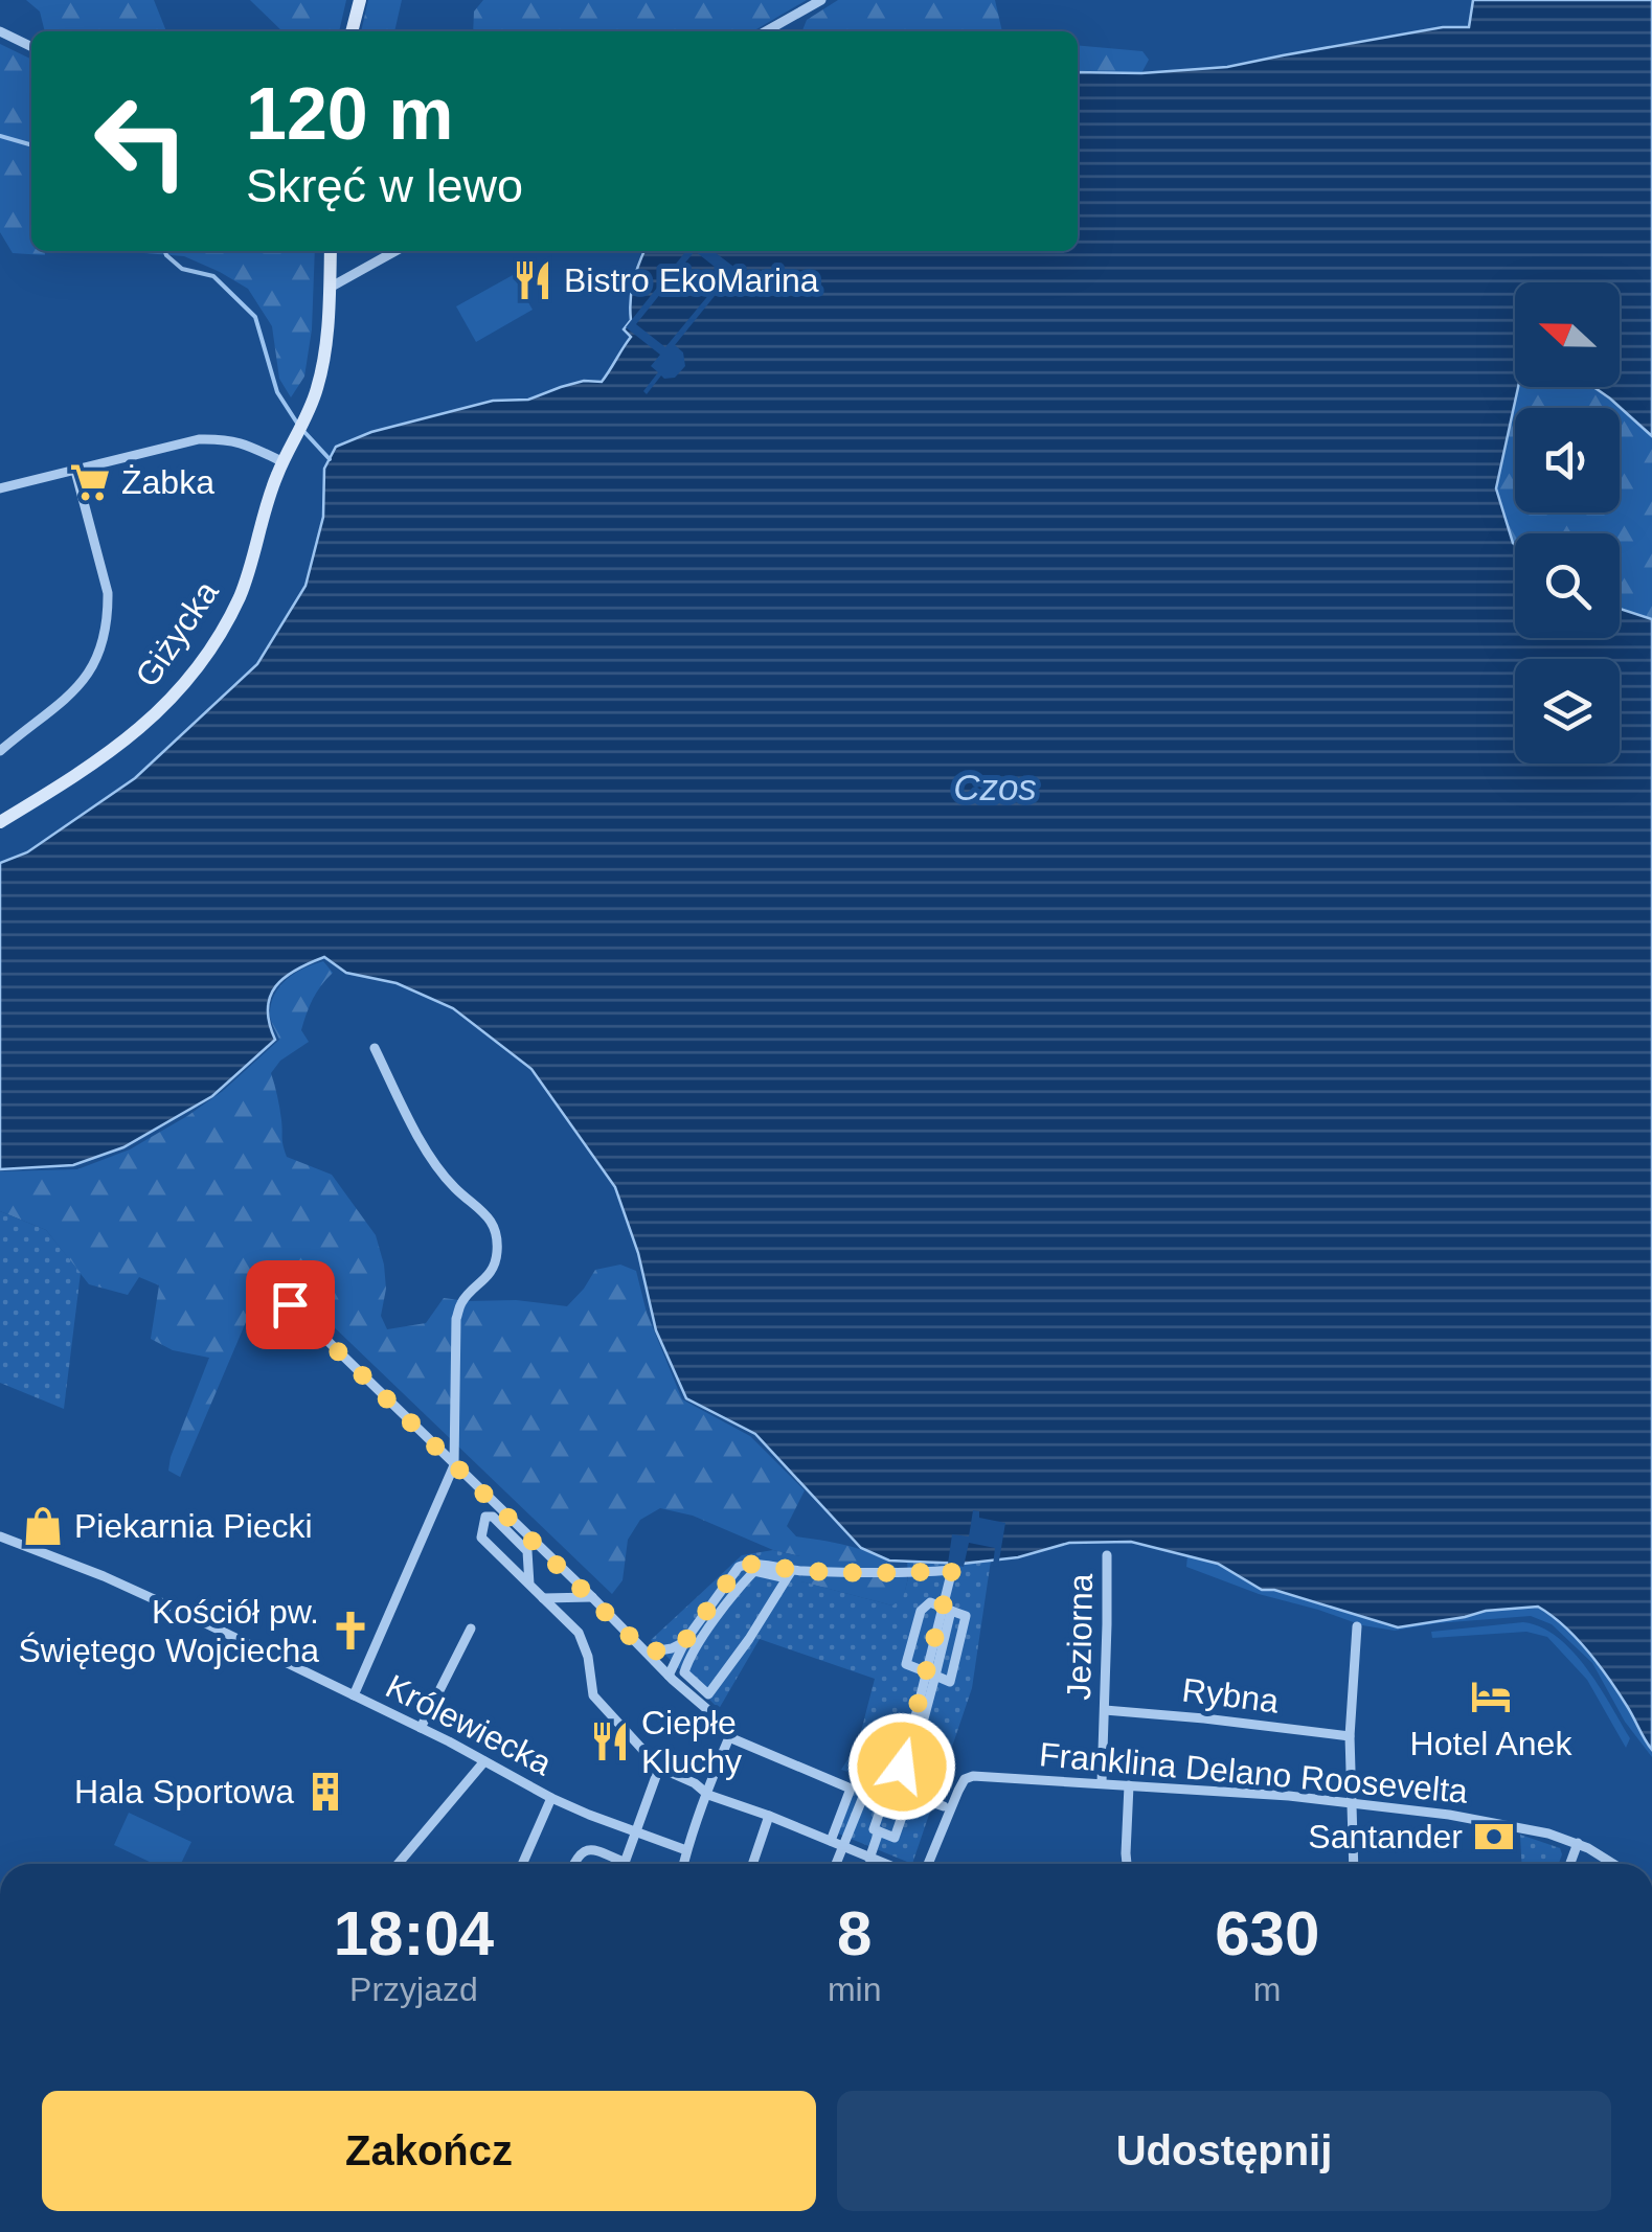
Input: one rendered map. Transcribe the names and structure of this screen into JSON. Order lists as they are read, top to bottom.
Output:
{
  "streets": {
    "street": [
      "Giżycka",
      "Jeziorna",
      "Rybna",
      "Królewiecka",
      "Franklina Delano Roosevelta"
    ]
  },
  "crossings": [
    ["Jeziorna", "Rybna"],
    ["Jeziorna", "Franklina Delano Roosevelta"]
  ],
  "water": ["Czos"],
  "places": {
    "restaurant": ["Bistro EkoMarina", "Ciepłe Kluchy"],
    "supermarket": ["Żabka"],
    "shop": ["Piekarnia Piecki"],
    "church": ["Kościół pw. Świętego Wojciecha"],
    "hotel": ["Hotel Anek"],
    "building": ["Hala Sportowa"],
    "bank": ["Santander"]
  },
  "north": "left",
  "page": {
    "turn": ["120 m", "Skręć w lewo"],
    "eta": [
      "18:04",
      "Przyjazd",
      "8",
      "min",
      "630",
      "m"
    ],
    "buttons": ["Zakończ", "Udostępnij"]
  }
}
